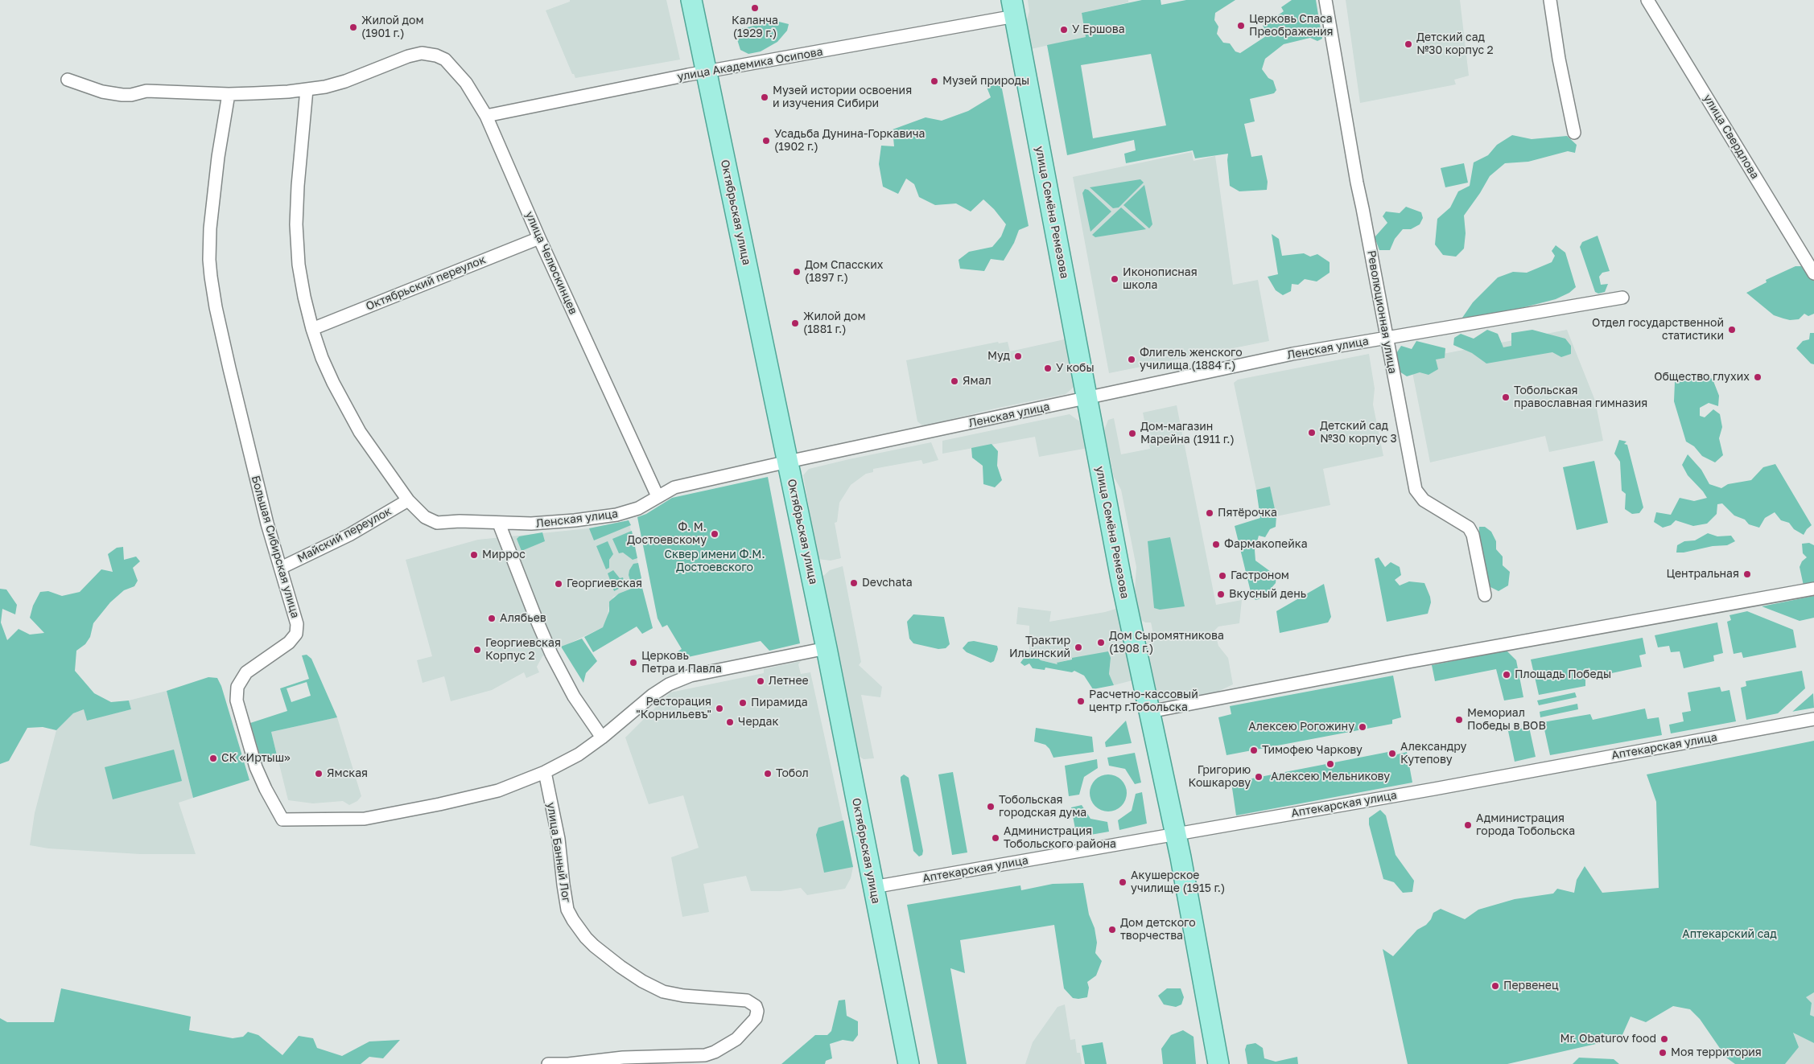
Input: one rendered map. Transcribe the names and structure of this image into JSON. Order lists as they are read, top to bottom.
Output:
{
  "streets": {
    "main road": ["Октябрьская улица", "улица Семёна Ремезова"],
    "street": [
      "улица Академика Осипова",
      "улица Свердлова",
      "улица Челюскинцев",
      "Октябрьский переулок",
      "Революционная улица",
      "Ленская улица",
      "Майский переулок",
      "Большая Сибирская улица",
      "Аптекарская улица",
      "улица Банный Лог"
    ]
  },
  "crossings": [
    ["улица Академика Осипова", "Октябрьская улица"],
    ["улица Академика Осипова", "улица Семёна Ремезова"],
    ["улица Академика Осипова", "улица Челюскинцев"],
    ["Октябрьская улица", "Ленская улица"],
    ["Октябрьская улица", "Большая Сибирская улица"],
    ["Октябрьская улица", "Аптекарская улица"],
    ["улица Семёна Ремезова", "Ленская улица"],
    ["улица Семёна Ремезова", "Аптекарская улица"],
    ["улица Челюскинцев", "Октябрьский переулок"],
    ["улица Челюскинцев", "Ленская улица"],
    ["Октябрьский переулок", "Ленская улица"],
    ["Революционная улица", "Ленская улица"],
    ["Ленская улица", "Майский переулок"],
    ["Майский переулок", "Большая Сибирская улица"],
    ["Большая Сибирская улица", "улица Банный Лог"]
  ],
  "parks": ["Сквер имени Ф.М. Достоевского", "Аптекарский сад"],
  "places": [
    "Каланча (1929 г.)",
    "Церковь Спаса Преображения",
    "Жилой дом (1901 г.)",
    "У Ершова",
    "Детский сад №30 корпус 2",
    "Музей природы",
    "Музей истории освоения и изучения Сибири",
    "Усадьба Дунина-Горкавича (1902 г.)",
    "Дом Спасских (1897 г.)",
    "Иконописная школа",
    "Жилой дом (1881 г.)",
    "Отдел государственной статистики",
    "Муд",
    "Флигель женского училища (1884 г.)",
    "У кобы",
    "Общество глухих",
    "Ямал",
    "Тобольская православная гимназия",
    "Детский сад №30 корпус 3",
    "Дом-магазин Марейна (1911 г.)",
    "Пятёрочка",
    "Ф. М. Достоевскому",
    "Фармакопейка",
    "Миррос",
    "Центральная",
    "Гастроном",
    "Devchata",
    "Георгиевская",
    "Вкусный день",
    "Алябьев",
    "Дом Сыромятникова (1908 г.)",
    "Трактир Ильинский",
    "Георгиевская Корпус 2",
    "Церковь Петра и Павла",
    "Площадь Победы",
    "Летнее",
    "Расчетно-кассовый центр г.Тобольска",
    "Пирамида",
    "Ресторация \"Корнильевъ\"",
    "Мемориал Победы в ВОВ",
    "Чердак",
    "Алексею Рогожину",
    "Тимофею Чаркову",
    "Александру Кутепову",
    "СК «Иртыш»",
    "Алексею Мельникову",
    "Ямская",
    "Тобол",
    "Григорию Кошкарову",
    "Тобольская городская дума",
    "Администрация города Тобольска",
    "Администрация Тобольского района",
    "Акушерское училище (1915 г.)",
    "Дом детского творчества",
    "Первенец",
    "Mr. Obaturov food",
    "Моя территория"
  ]
}
